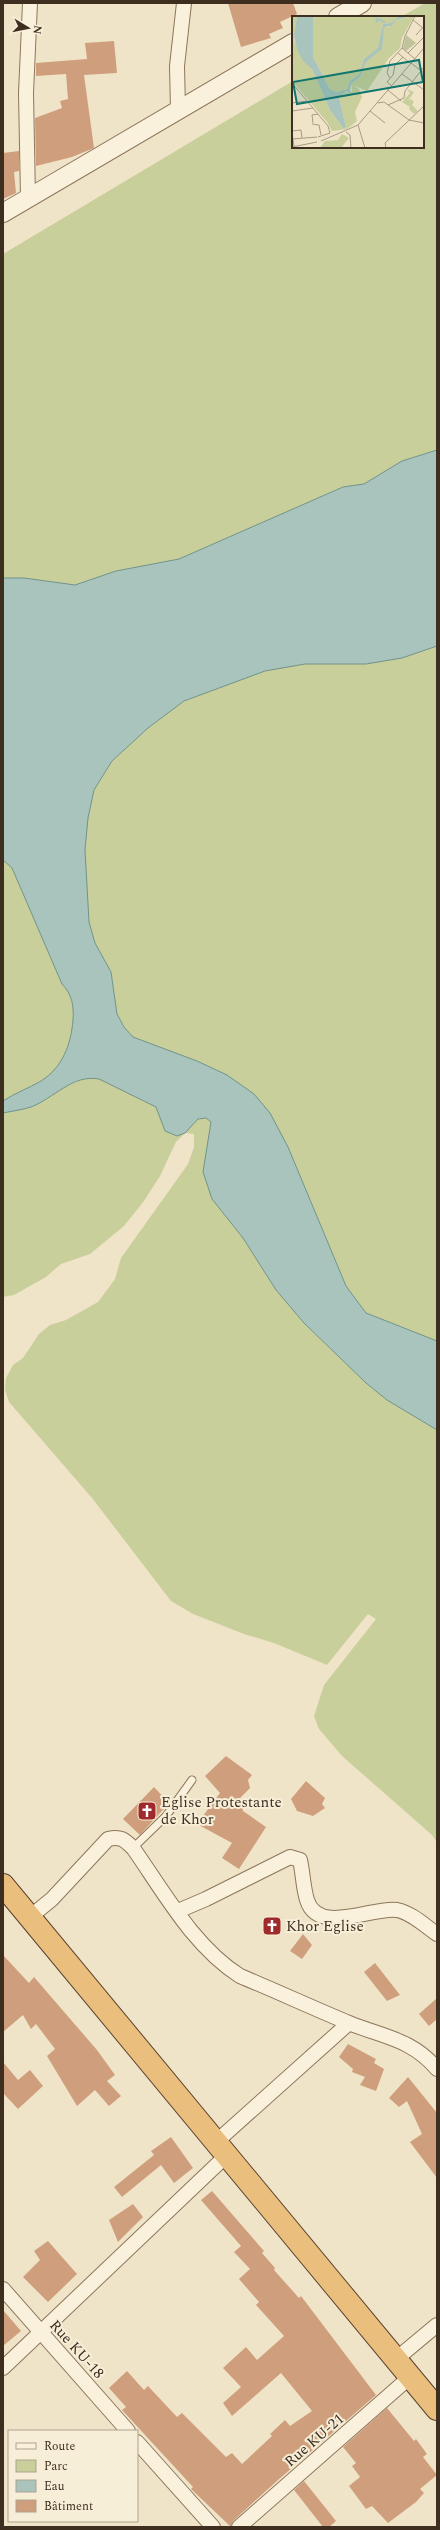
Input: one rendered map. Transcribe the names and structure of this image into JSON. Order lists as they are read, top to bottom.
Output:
{
  "streets": {
    "street": ["Rue KU-18", "Rue KU-21"]
  },
  "places": {
    "church": ["Eglise Protestante de Khor", "Khor Eglise"]
  },
  "legend": [
    "Route",
    "Parc",
    "Eau",
    "Bâtiment"
  ],
  "north": "right"
}
